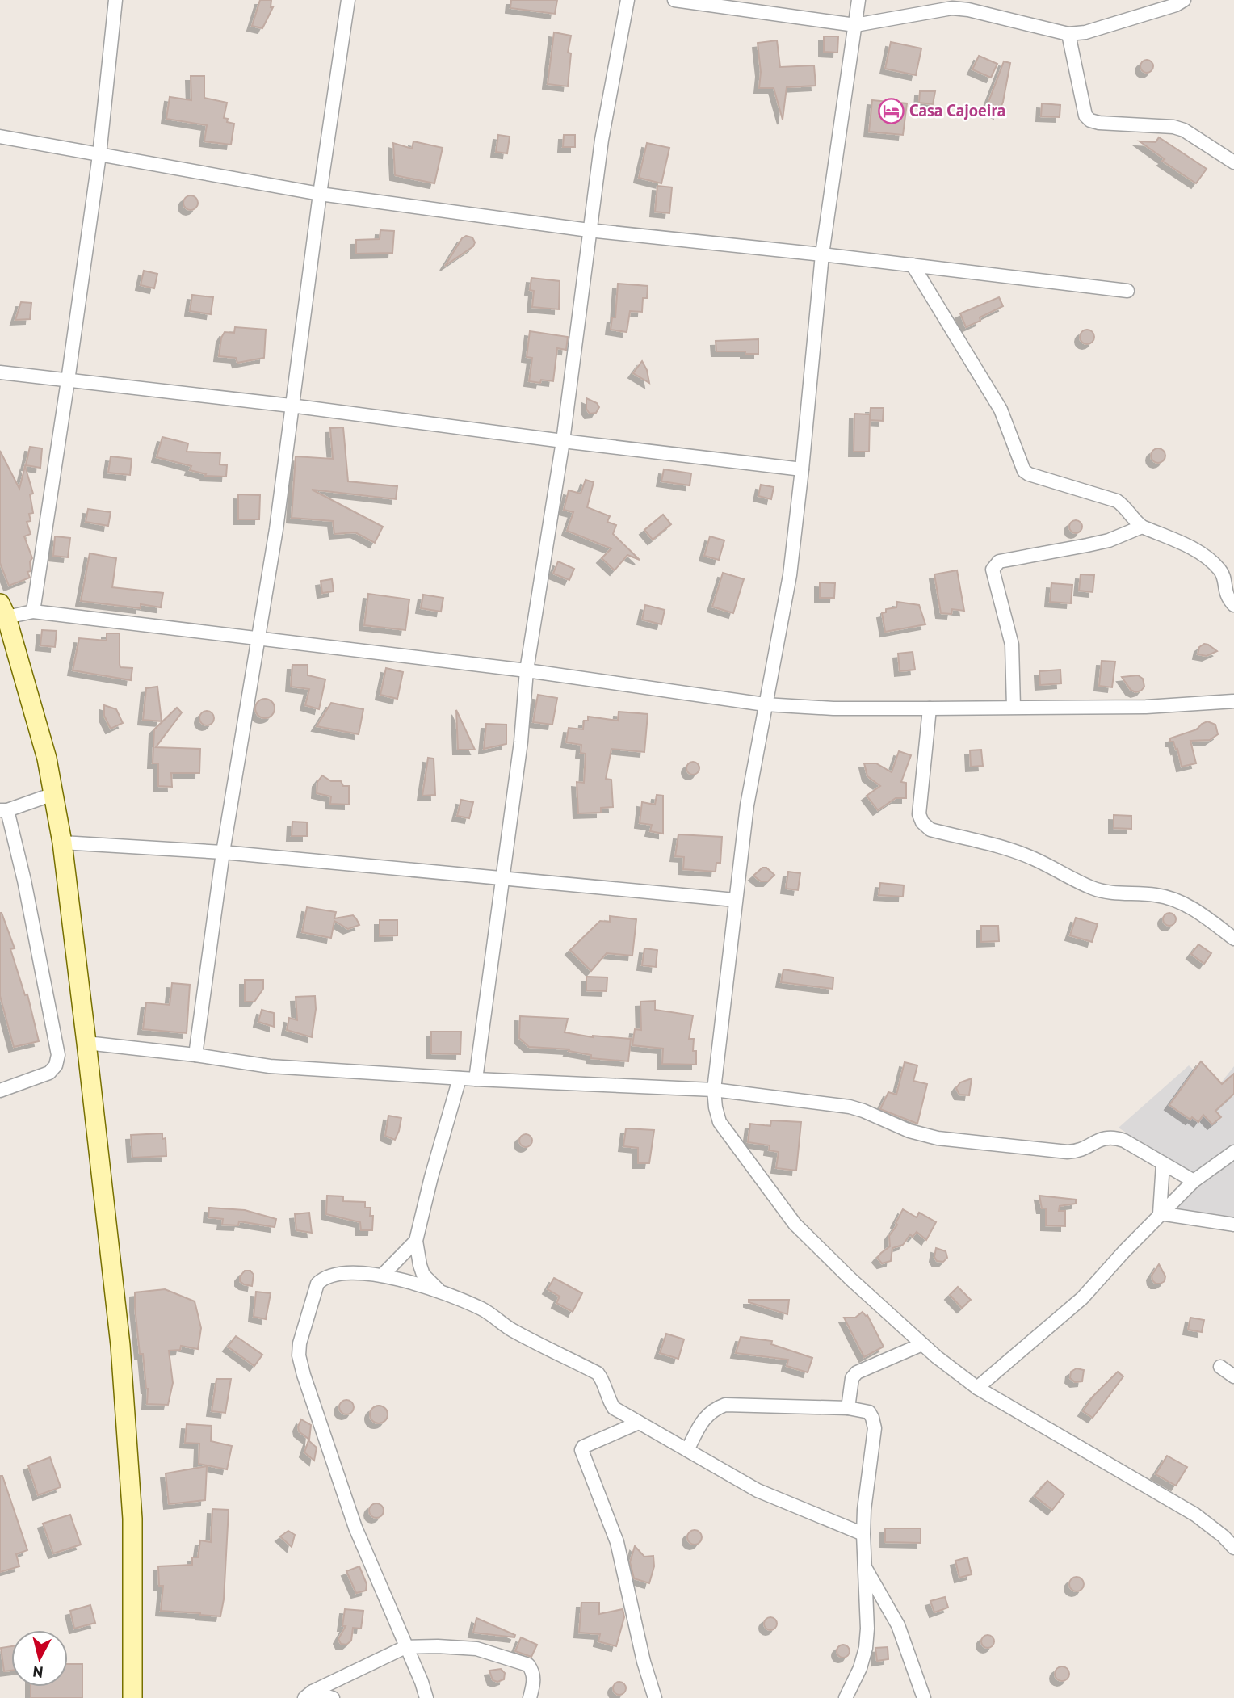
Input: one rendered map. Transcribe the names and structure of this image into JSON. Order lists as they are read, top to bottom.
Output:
{
  "places": {
    "hotel": ["Casa Cajoeira"]
  },
  "north": "bottom"
}
